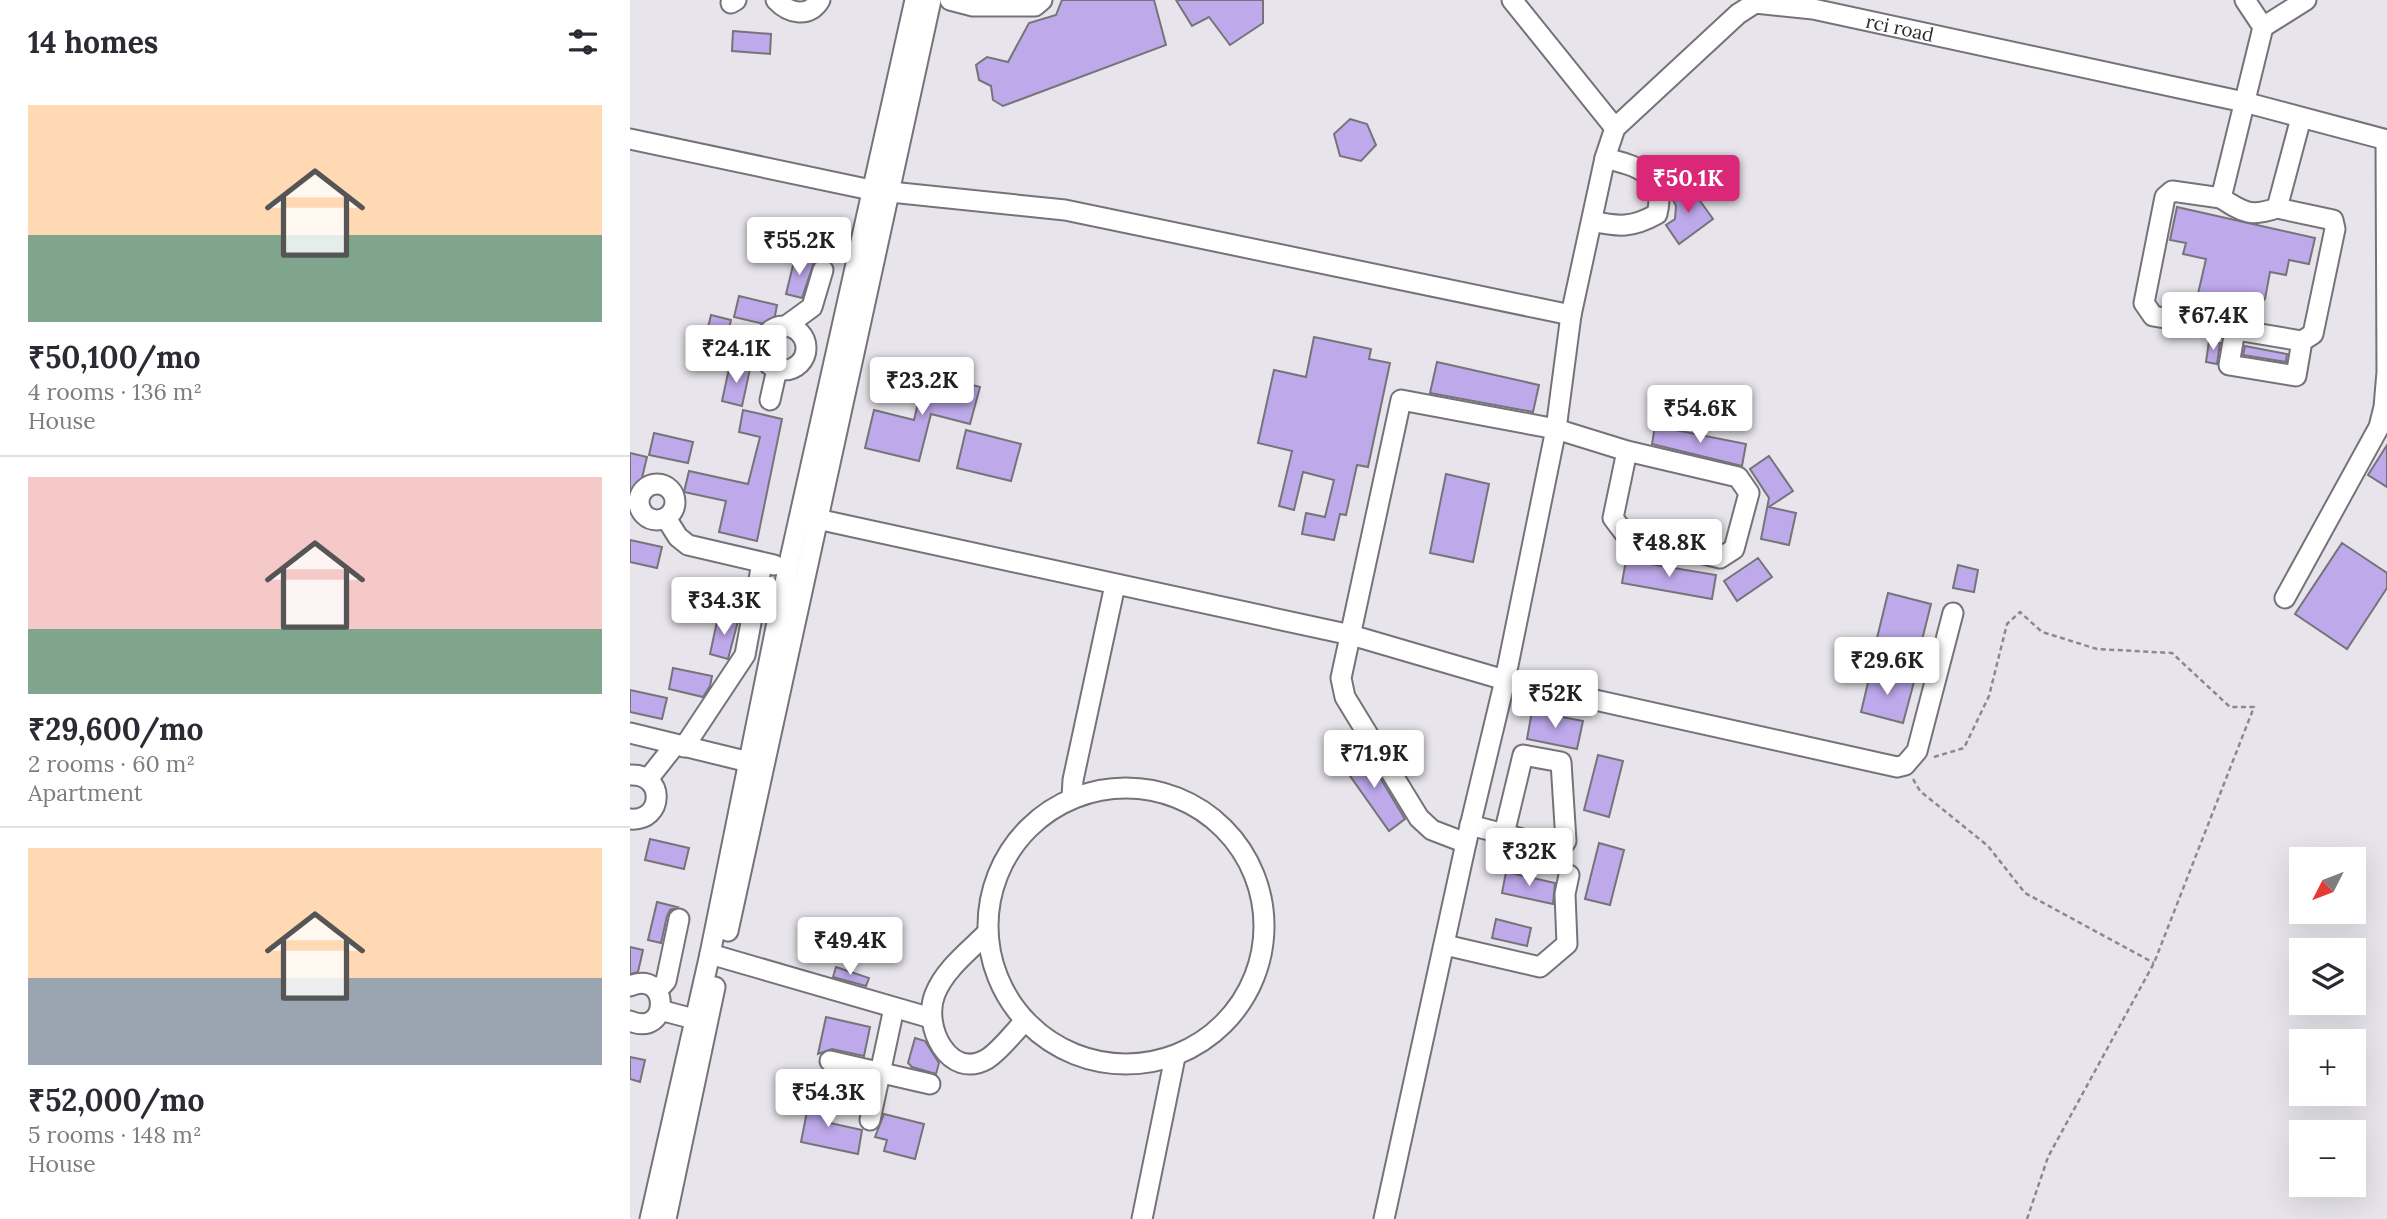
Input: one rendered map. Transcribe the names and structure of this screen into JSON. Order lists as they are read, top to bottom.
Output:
{
  "streets": {
    "street": ["rci road"]
  },
  "north": "bottom left",
  "page": {
    "heading": "14 homes",
    "list": [
      {
        "name": "₹50,100/mo",
        "note": "4 rooms · 136 m² · House"
      },
      {
        "name": "₹29,600/mo",
        "note": "2 rooms · 60 m² · Apartment"
      },
      {
        "name": "₹52,000/mo",
        "note": "5 rooms · 148 m² · House"
      }
    ],
    "price": [
      "₹50.1K",
      "₹55.2K",
      "₹67.4K",
      "₹24.1K",
      "₹23.2K",
      "₹54.6K",
      "₹48.8K",
      "₹34.3K",
      "₹29.6K",
      "₹52K",
      "₹71.9K",
      "₹32K",
      "₹49.4K",
      "₹54.3K"
    ],
    "map_buttons": ["+", "−"]
  }
}
